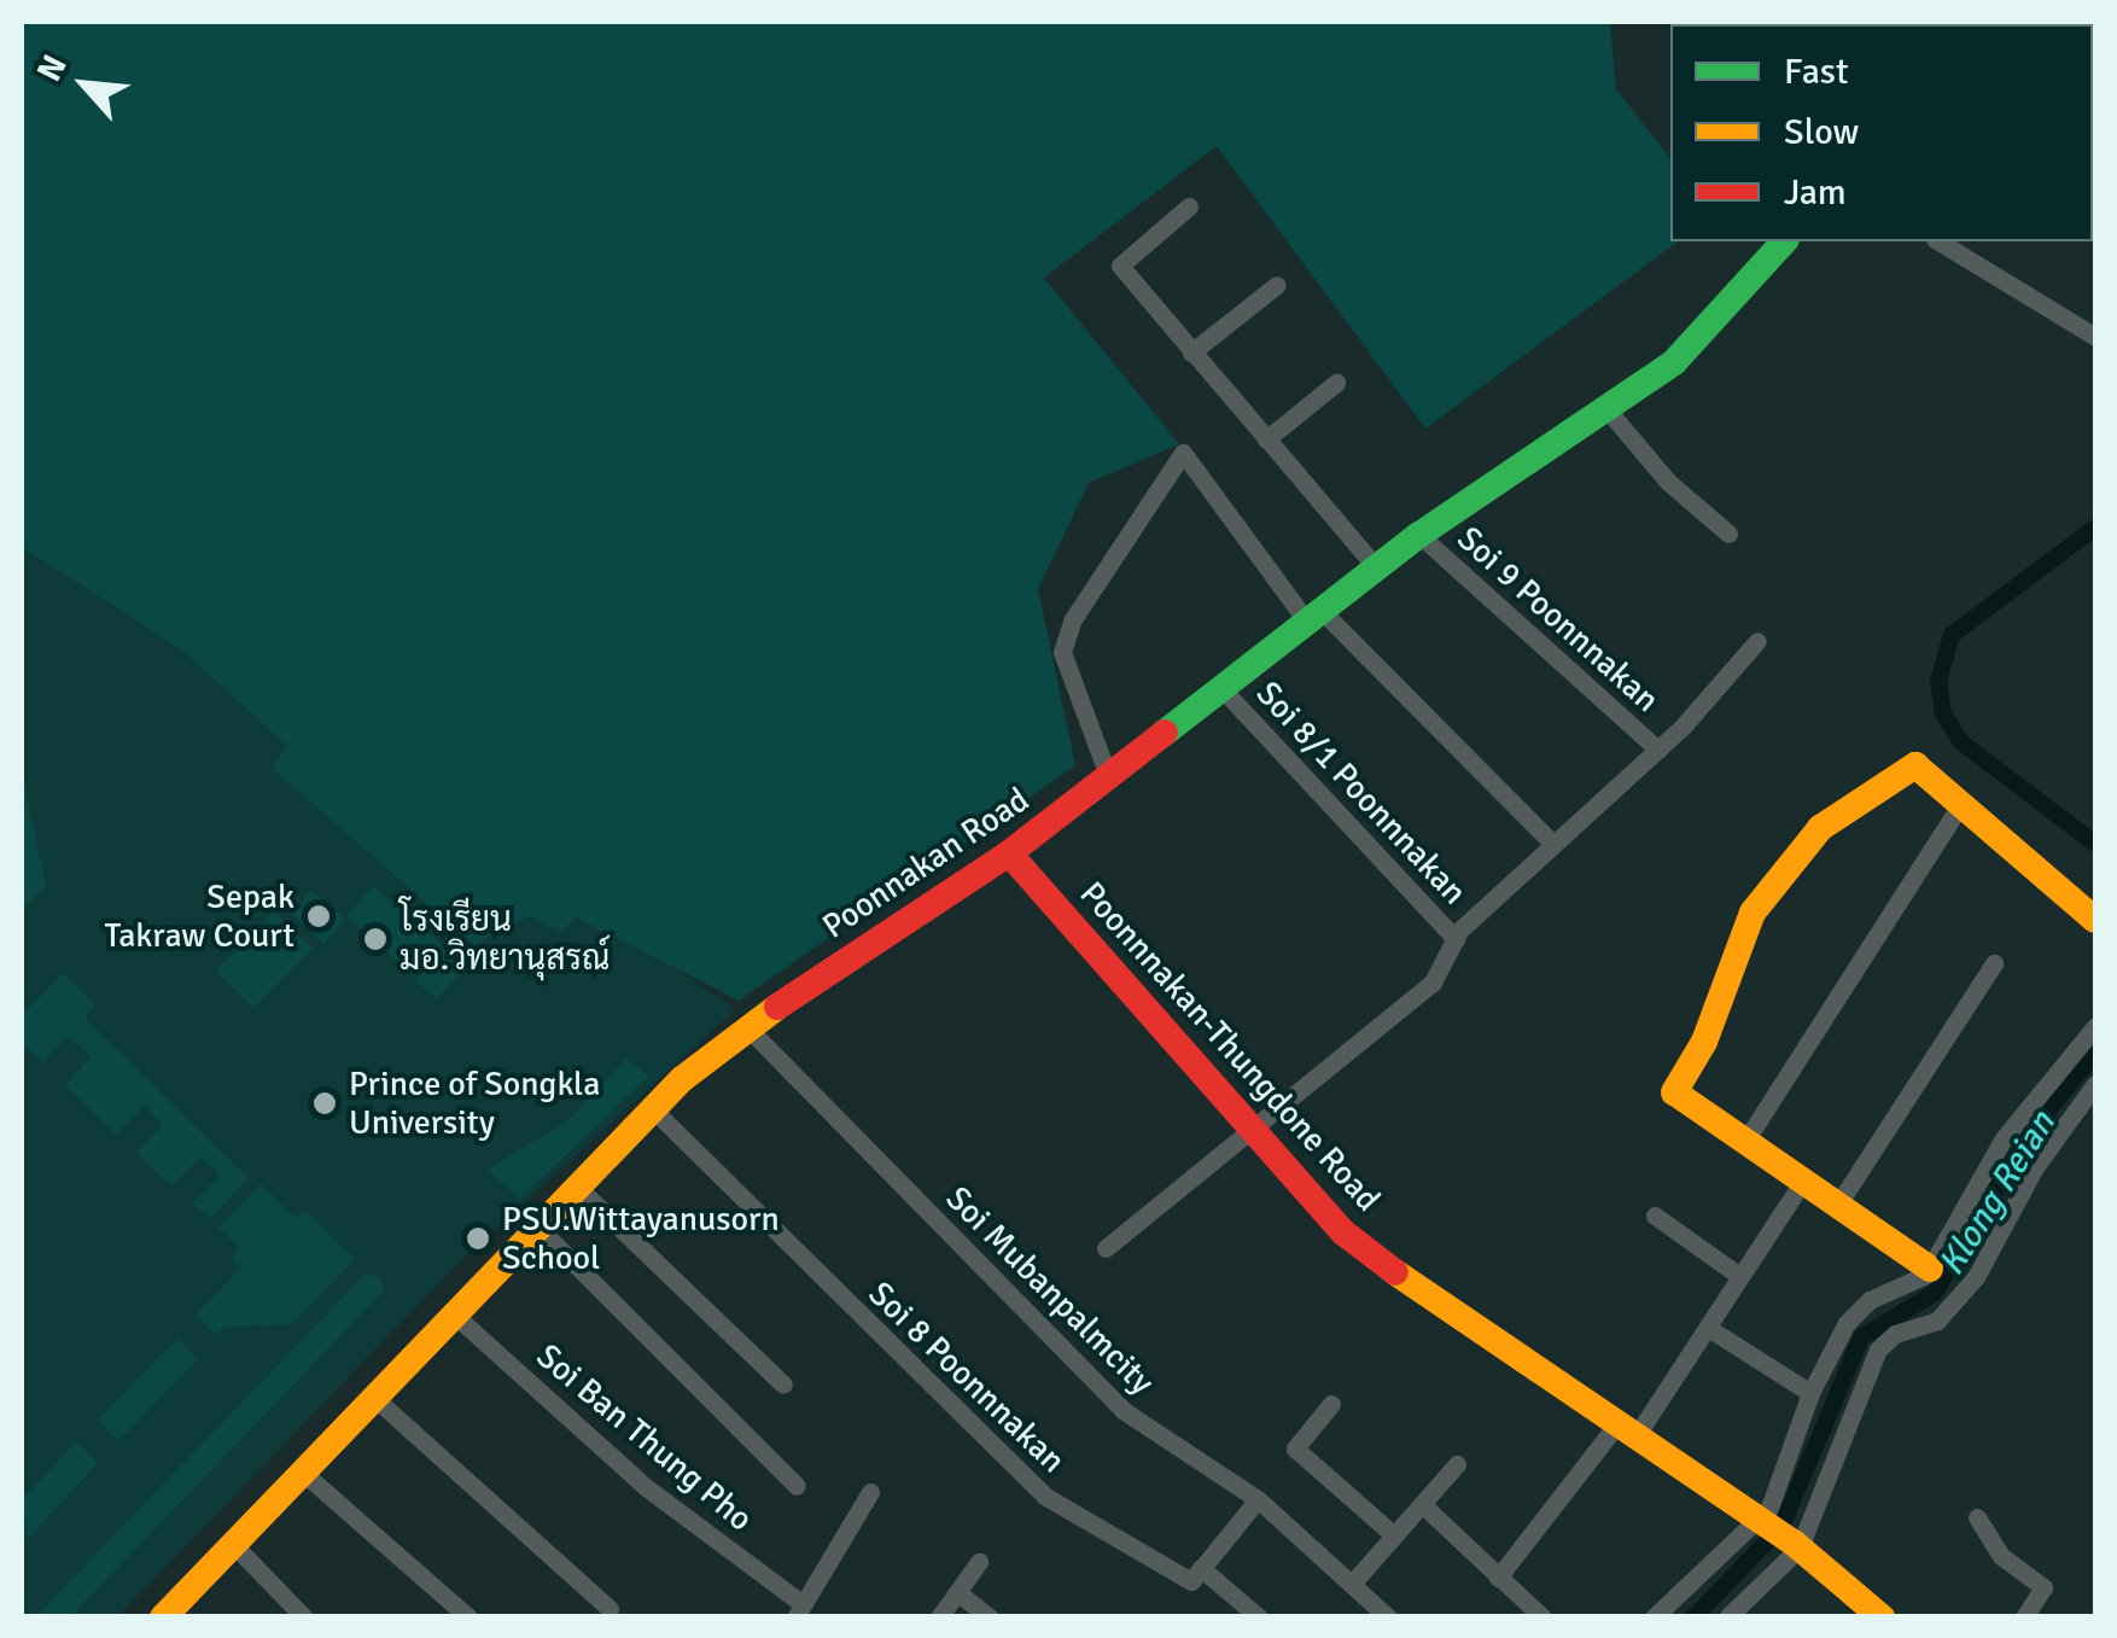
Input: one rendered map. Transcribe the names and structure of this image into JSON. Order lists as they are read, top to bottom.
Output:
{
  "streets": {
    "street": [
      "Soi 9 Poonnnakan",
      "Soi 8/1 Poonnnakan",
      "Poonnakan Road",
      "Poonnnakan-Thungdone Road",
      "Soi Mubanpalmcity",
      "Soi 8 Poonnnakan",
      "Soi Ban Thung Pho"
    ]
  },
  "crossings": [
    ["Soi 9 Poonnnakan", "Poonnakan Road"],
    ["Soi 8/1 Poonnnakan", "Poonnakan Road"],
    ["Poonnakan Road", "Poonnnakan-Thungdone Road"],
    ["Poonnakan Road", "Soi Mubanpalmcity"],
    ["Poonnakan Road", "Soi 8 Poonnnakan"],
    ["Poonnakan Road", "Soi Ban Thung Pho"]
  ],
  "water": ["Klong Reian"],
  "places": [
    "Sepak Takraw Court",
    "โรงเรียน มอ.วิทยานุสรณ์",
    "Prince of Songkla University",
    "PSU.Wittayanusorn School"
  ],
  "legend": ["Fast", "Slow", "Jam"],
  "north": "top left"
}
